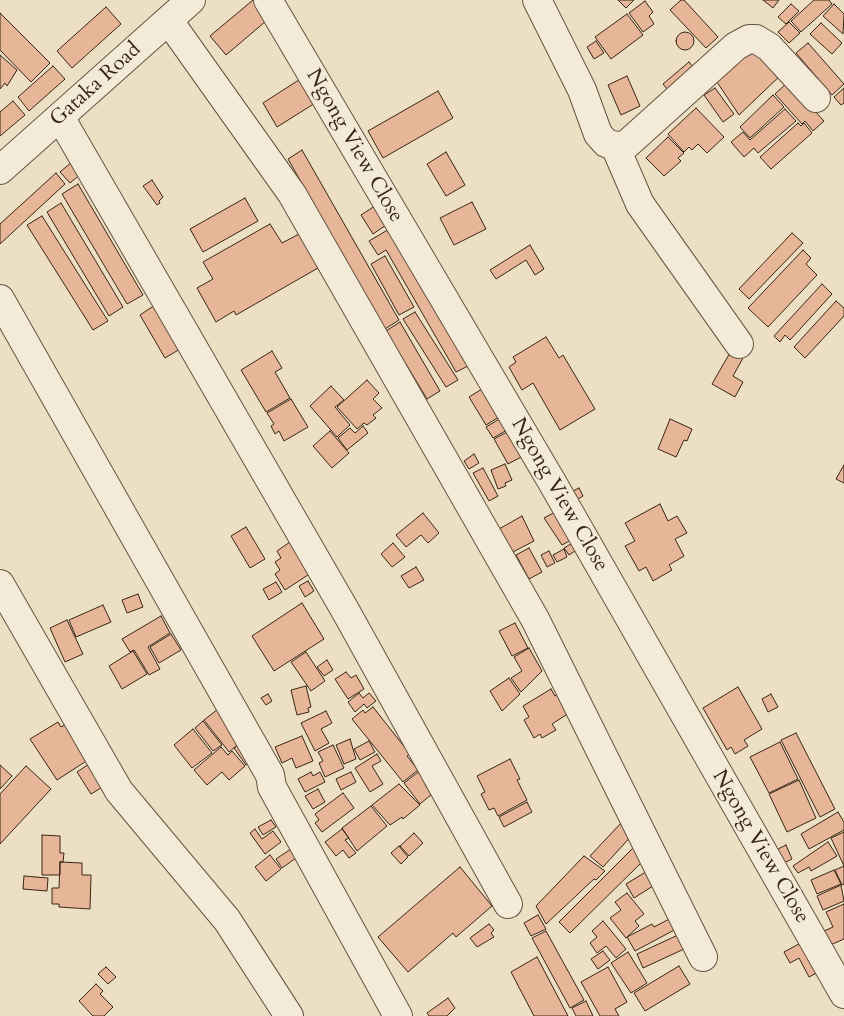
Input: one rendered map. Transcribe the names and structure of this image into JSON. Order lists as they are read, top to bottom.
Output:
{
  "streets": {
    "street": ["Gataka Road", "Ngong View Close"]
  }
}
